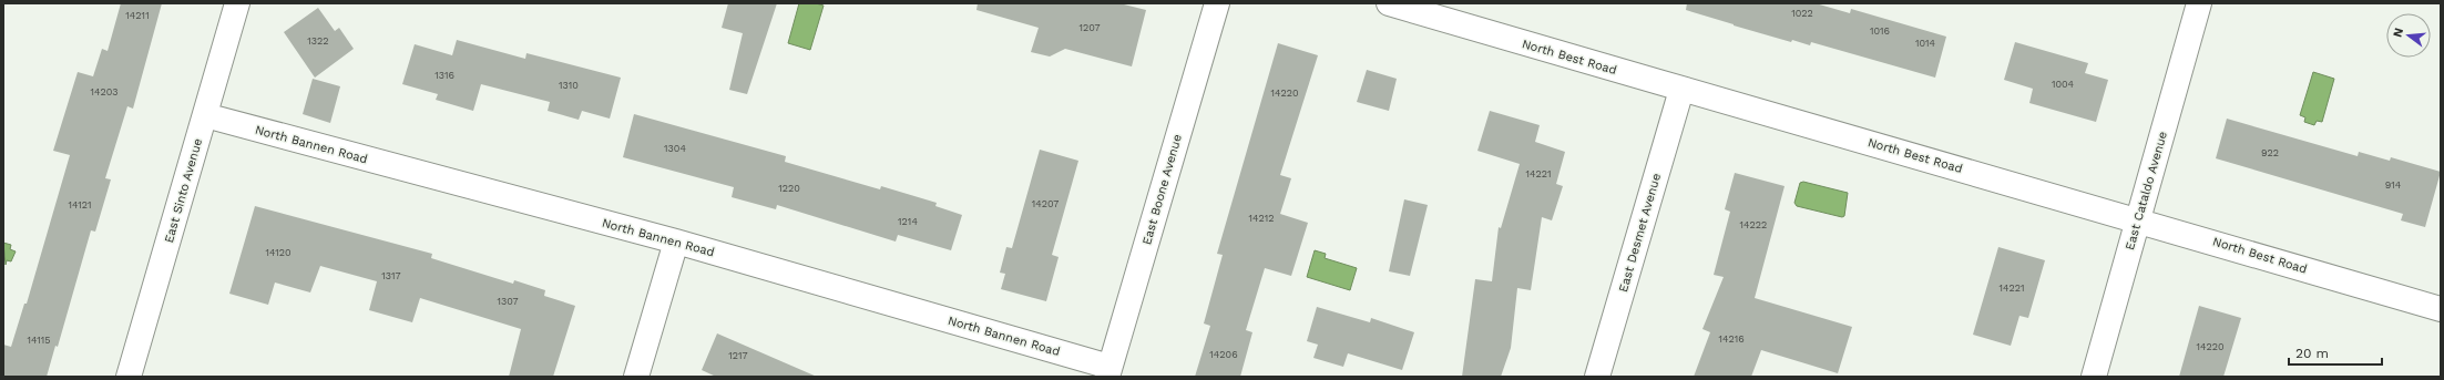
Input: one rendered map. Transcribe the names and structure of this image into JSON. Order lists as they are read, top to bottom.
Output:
{
  "streets": {
    "street": [
      "North Best Road",
      "North Bannen Road",
      "East Boone Avenue",
      "East Sinto Avenue",
      "East Cataldo Avenue",
      "East Desmet Avenue"
    ]
  },
  "crossings": [
    ["North Best Road", "East Cataldo Avenue"],
    ["North Best Road", "East Desmet Avenue"],
    ["North Bannen Road", "East Boone Avenue"],
    ["North Bannen Road", "East Sinto Avenue"]
  ],
  "house_numbers": [
    "1022",
    "14211",
    "1207",
    "1016",
    "1322",
    "1014",
    "1316",
    "1004",
    "1310",
    "14203",
    "14220",
    "1304",
    "922",
    "14221",
    "914",
    "1220",
    "14207",
    "14121",
    "14212",
    "1214",
    "14222",
    "14120",
    "1317",
    "14221",
    "1307",
    "14216",
    "14115",
    "14220",
    "14206",
    "1217"
  ],
  "scale_bar": "20 m",
  "north": "left"
}
